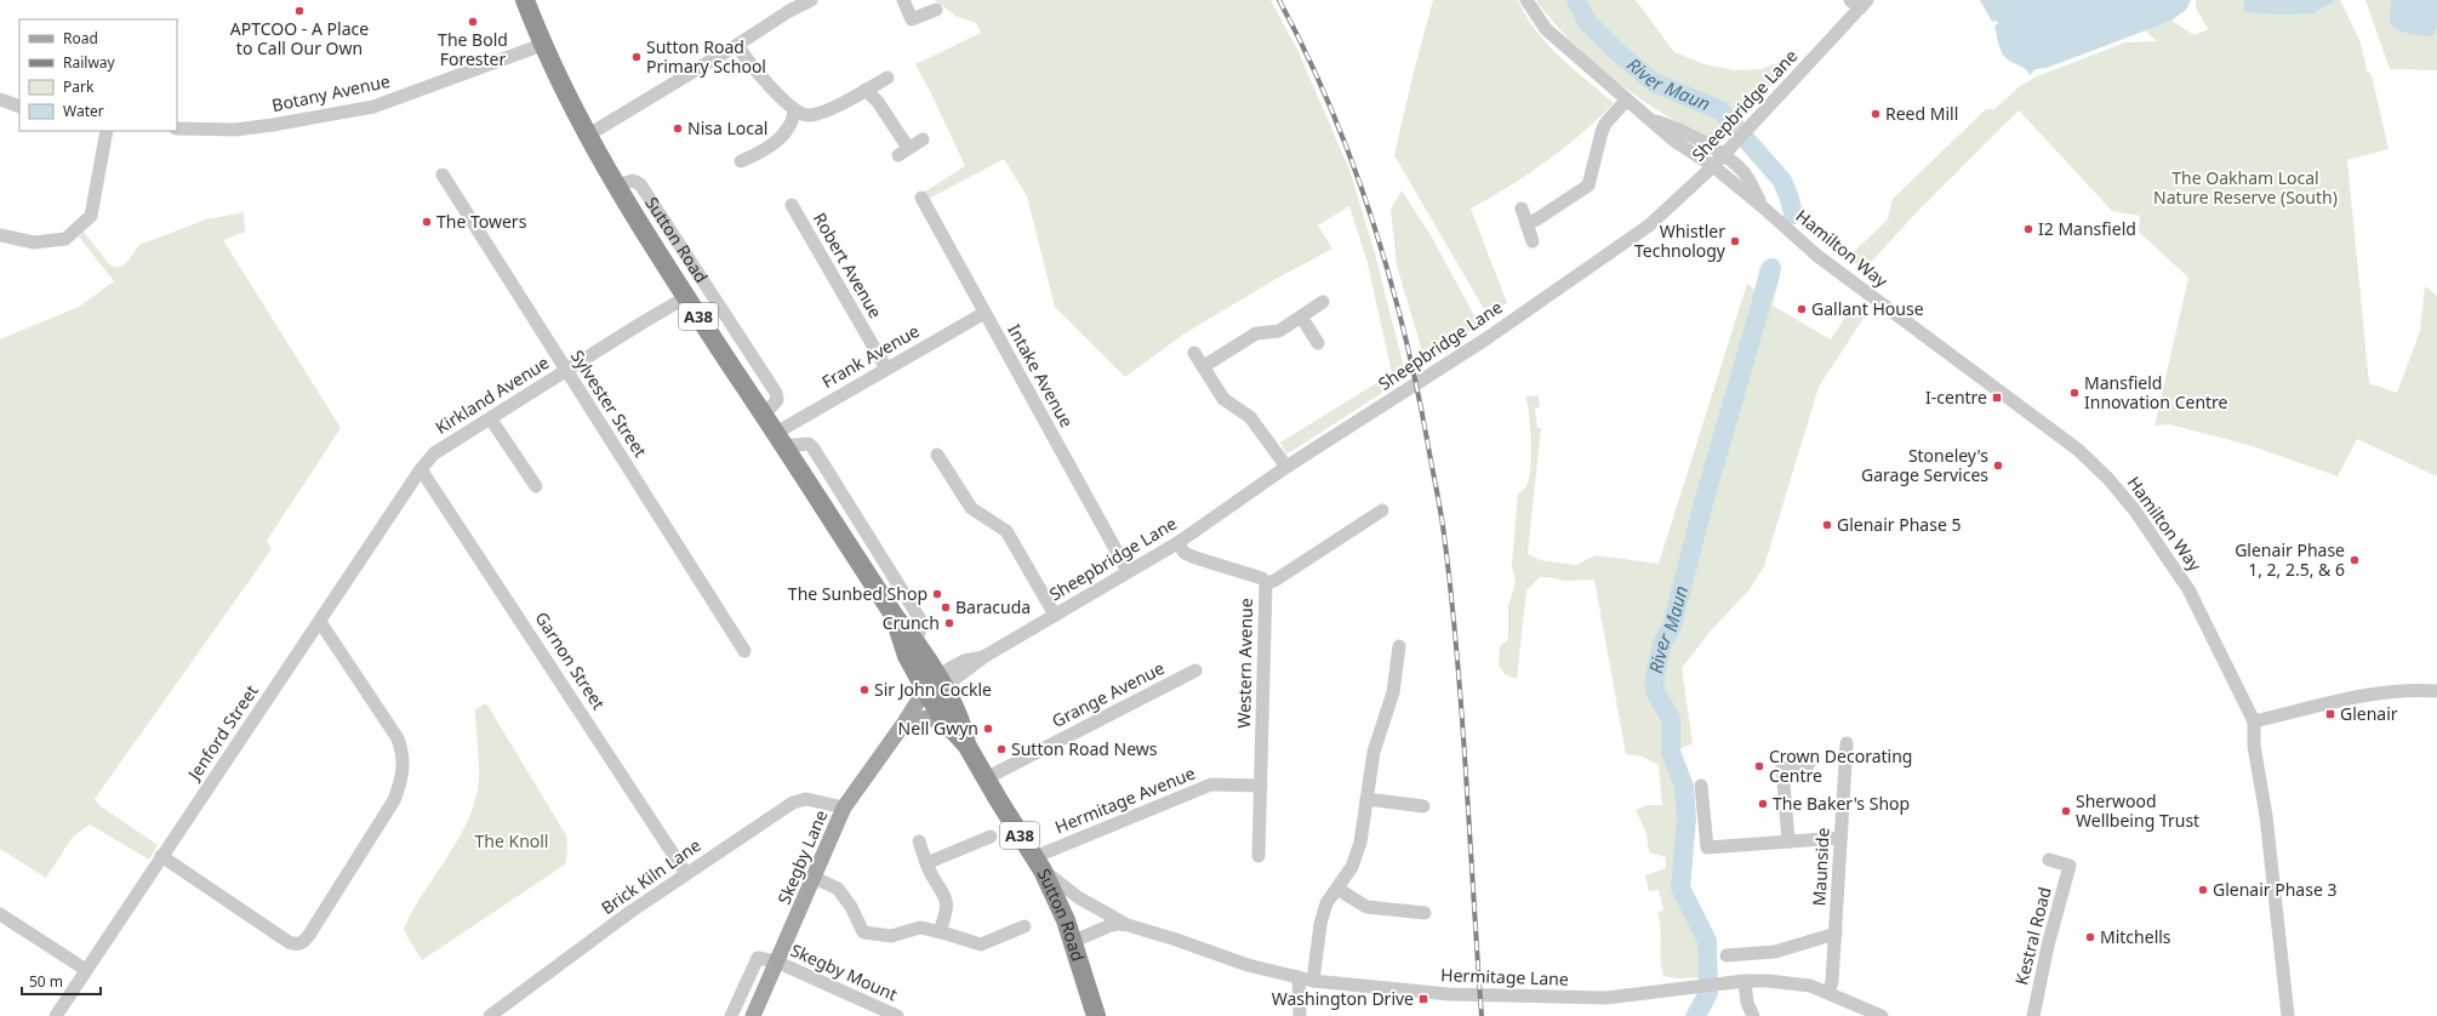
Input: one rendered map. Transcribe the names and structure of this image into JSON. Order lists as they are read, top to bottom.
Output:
{
  "streets": {
    "highway": ["Sutton Road", "A38"],
    "main road": ["Skegby Lane"],
    "street": [
      "Botany Avenue",
      "Sheepbridge Lane",
      "Hamilton Way",
      "Robert Avenue",
      "Frank Avenue",
      "Intake Avenue",
      "Kirkland Avenue",
      "Sylvester Street",
      "Garnon Street",
      "Western Avenue",
      "Grange Avenue",
      "Jenford Street",
      "Hermitage Avenue",
      "Maunside",
      "Brick Kiln Lane",
      "Kestral Road",
      "Skegby Mount",
      "Hermitage Lane"
    ]
  },
  "crossings": [
    ["Botany Avenue", "Sutton Road"],
    ["Sheepbridge Lane", "Sutton Road"],
    ["Sheepbridge Lane", "Hamilton Way"],
    ["Sheepbridge Lane", "Intake Avenue"],
    ["Sheepbridge Lane", "Western Avenue"],
    ["Sheepbridge Lane", "Skegby Lane"],
    ["Sutton Road", "Frank Avenue"],
    ["Sutton Road", "Kirkland Avenue"],
    ["Sutton Road", "Grange Avenue"],
    ["Sutton Road", "Hermitage Avenue"],
    ["Sutton Road", "Skegby Lane"],
    ["Sutton Road", "Hermitage Lane"],
    ["Robert Avenue", "Frank Avenue"],
    ["Frank Avenue", "Intake Avenue"],
    ["Kirkland Avenue", "Sylvester Street"],
    ["Kirkland Avenue", "Garnon Street"],
    ["Kirkland Avenue", "Jenford Street"],
    ["Garnon Street", "Jenford Street"],
    ["Garnon Street", "Brick Kiln Lane"],
    ["Western Avenue", "Hermitage Avenue"],
    ["Hermitage Avenue", "Hermitage Lane"],
    ["Skegby Lane", "Brick Kiln Lane"],
    ["Skegby Lane", "Skegby Mount"],
    ["Maunside", "Hermitage Lane"]
  ],
  "water": ["River Maun"],
  "parks": ["The Oakham Local Nature Reserve (South)", "The Knoll"],
  "places": {
    "other": [
      "APTCOO - A Place to Call Our Own",
      "The Bold Forester",
      "Sutton Road Primary School",
      "Reed Mill",
      "Nisa Local",
      "The Towers",
      "I2 Mansfield",
      "Whistler Technology",
      "Gallant House",
      "Mansfield Innovation Centre",
      "Stoneley's Garage Services",
      "Glenair Phase 5",
      "Glenair Phase 1, 2, 2.5, & 6",
      "The Sunbed Shop",
      "Baracuda",
      "Crunch",
      "Sir John Cockle",
      "Nell Gwyn",
      "Sutton Road News",
      "Crown Decorating Centre",
      "The Baker's Shop",
      "Sherwood Wellbeing Trust",
      "Glenair Phase 3",
      "Mitchells"
    ],
    "transit": ["I-centre", "Glenair", "Washington Drive"]
  },
  "legend": [
    "Road",
    "Railway",
    "Park",
    "Water"
  ],
  "scale_bar": "50 m"
}
